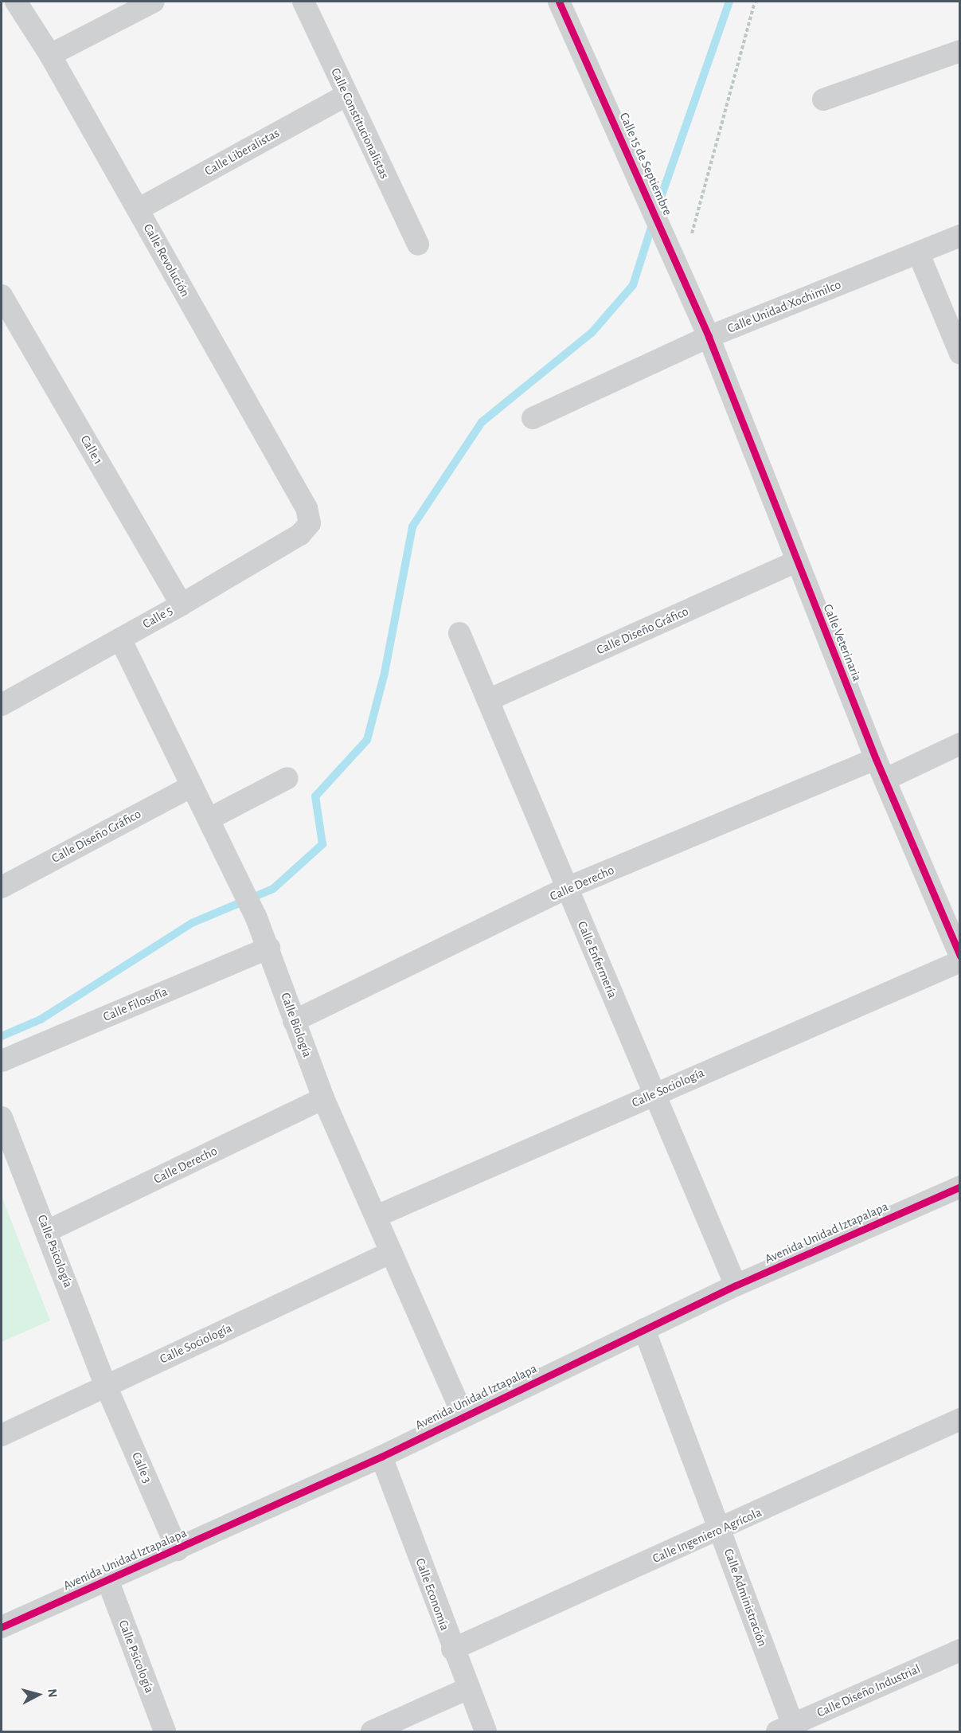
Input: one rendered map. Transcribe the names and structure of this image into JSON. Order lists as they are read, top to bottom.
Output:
{
  "streets": {
    "street": [
      "Calle Constitucionalistas",
      "Calle Liberalistas",
      "Calle 15 de Septiembre",
      "Calle Revolución",
      "Calle Unidad Xochimilco",
      "Calle 1",
      "Calle 5",
      "Calle Diseño Gráfico",
      "Calle Veterinaria",
      "Calle Derecho",
      "Calle Enfermería",
      "Calle Filosofía",
      "Calle Biología",
      "Calle Sociología",
      "Avenida Unidad Iztapalapa",
      "Calle Psicología",
      "Calle 3",
      "Calle Ingeniero Agrícola",
      "Calle Economía",
      "Calle Administración",
      "Calle Diseño Industrial"
    ]
  },
  "crossings": [
    ["Calle Constitucionalistas", "Calle Liberalistas"],
    ["Calle Liberalistas", "Calle Revolución"],
    ["Calle 15 de Septiembre", "Calle Unidad Xochimilco"],
    ["Calle 15 de Septiembre", "Calle Veterinaria"],
    ["Calle Revolución", "Calle 5"],
    ["Calle Unidad Xochimilco", "Calle Veterinaria"],
    ["Calle 1", "Calle 5"],
    ["Calle 5", "Calle Biología"],
    ["Calle Diseño Gráfico", "Calle Veterinaria"],
    ["Calle Diseño Gráfico", "Calle Enfermería"],
    ["Calle Diseño Gráfico", "Calle Biología"],
    ["Calle Veterinaria", "Calle Derecho"],
    ["Calle Derecho", "Calle Enfermería"],
    ["Calle Derecho", "Calle Biología"],
    ["Calle Derecho", "Calle Psicología"],
    ["Calle Enfermería", "Calle Sociología"],
    ["Calle Enfermería", "Avenida Unidad Iztapalapa"],
    ["Calle Filosofía", "Calle Biología"],
    ["Calle Biología", "Calle Sociología"],
    ["Calle Biología", "Avenida Unidad Iztapalapa"],
    ["Calle Sociología", "Calle Psicología"],
    ["Calle Sociología", "Calle 3"],
    ["Avenida Unidad Iztapalapa", "Calle Psicología"],
    ["Avenida Unidad Iztapalapa", "Calle 3"],
    ["Avenida Unidad Iztapalapa", "Calle Economía"],
    ["Avenida Unidad Iztapalapa", "Calle Administración"],
    ["Calle Psicología", "Calle 3"],
    ["Calle Ingeniero Agrícola", "Calle Economía"],
    ["Calle Ingeniero Agrícola", "Calle Administración"],
    ["Calle Administración", "Calle Diseño Industrial"]
  ],
  "north": "right"
}
